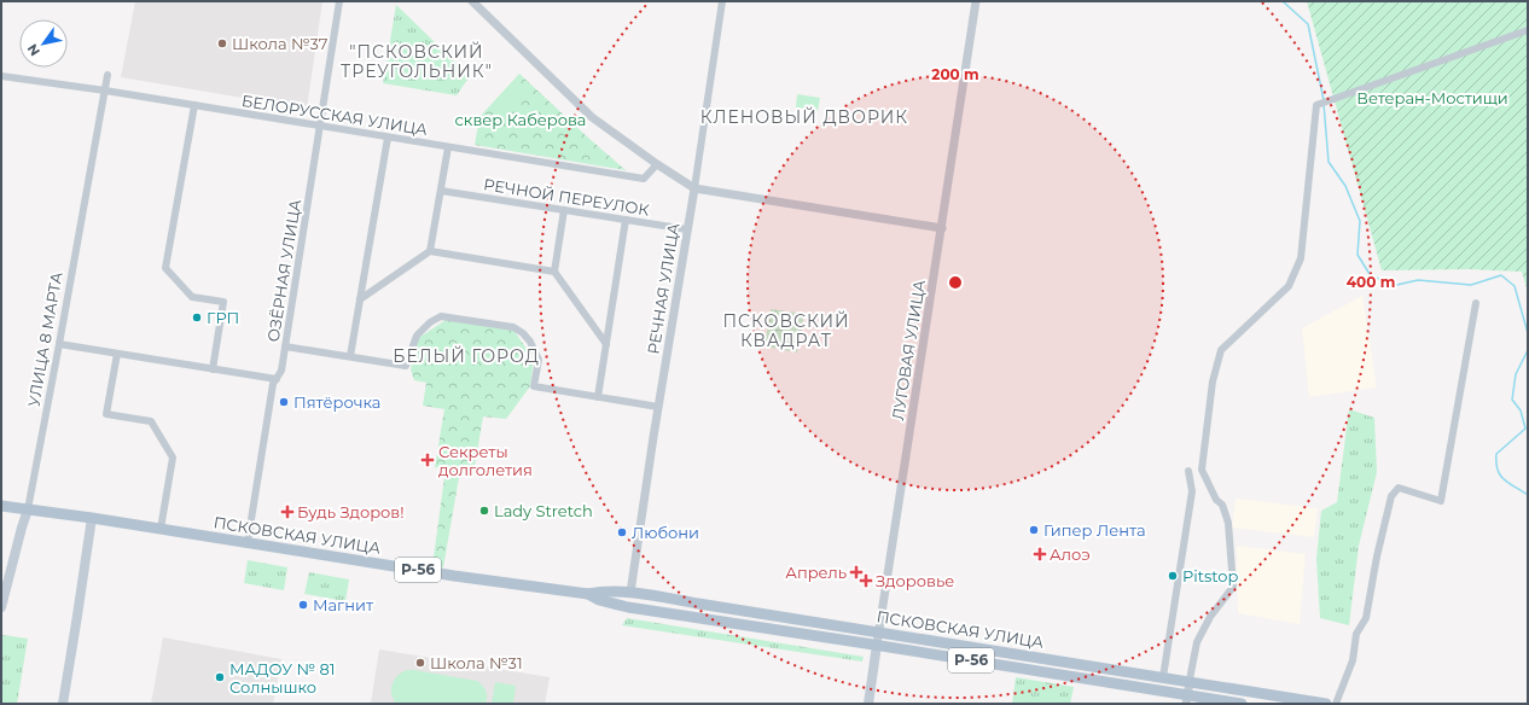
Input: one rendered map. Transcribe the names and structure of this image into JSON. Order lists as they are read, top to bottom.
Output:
{
  "streets": {
    "main road": [
      "УЛИЦА 8 МАРТА",
      "ЛУГОВАЯ УЛИЦА",
      "ПСКОВСКАЯ УЛИЦА",
      "Р-56"
    ],
    "street": [
      "БЕЛОРУССКАЯ УЛИЦА",
      "РЕЧНОЙ ПЕРЕУЛОК",
      "ОЗЁРНАЯ УЛИЦА",
      "РЕЧНАЯ УЛИЦА"
    ]
  },
  "crossings": [
    ["БЕЛОРУССКАЯ УЛИЦА", "ОЗЁРНАЯ УЛИЦА"],
    ["БЕЛОРУССКАЯ УЛИЦА", "УЛИЦА 8 МАРТА"],
    ["РЕЧНОЙ ПЕРЕУЛОК", "РЕЧНАЯ УЛИЦА"],
    ["ОЗЁРНАЯ УЛИЦА", "ПСКОВСКАЯ УЛИЦА"],
    ["РЕЧНАЯ УЛИЦА", "ПСКОВСКАЯ УЛИЦА"],
    ["УЛИЦА 8 МАРТА", "ПСКОВСКАЯ УЛИЦА"],
    ["ЛУГОВАЯ УЛИЦА", "ПСКОВСКАЯ УЛИЦА"]
  ],
  "districts": [
    "\"ПСКОВСКИЙ ТРЕУГОЛЬНИК\"",
    "КЛЕНОВЫЙ ДВОРИК",
    "ПСКОВСКИЙ КВАДРАТ",
    "БЕЛЫЙ ГОРОД"
  ],
  "parks": ["Ветеран-Мостищи", "сквер Каберова"],
  "places": {
    "other": [
      "Школа №37",
      "ГРП",
      "Пятёрочка",
      "Lady Stretch",
      "Гипер Лента",
      "Любони",
      "Pitstop",
      "Магнит",
      "Школа №31",
      "МАДОУ № 81 Солнышко"
    ],
    "health": [
      "Секреты долголетия",
      "Будь Здоров!",
      "Алоэ",
      "Апрель",
      "Здоровье"
    ]
  },
  "north": "bottom left",
  "rings": ["200 m", "400 m"]
}
